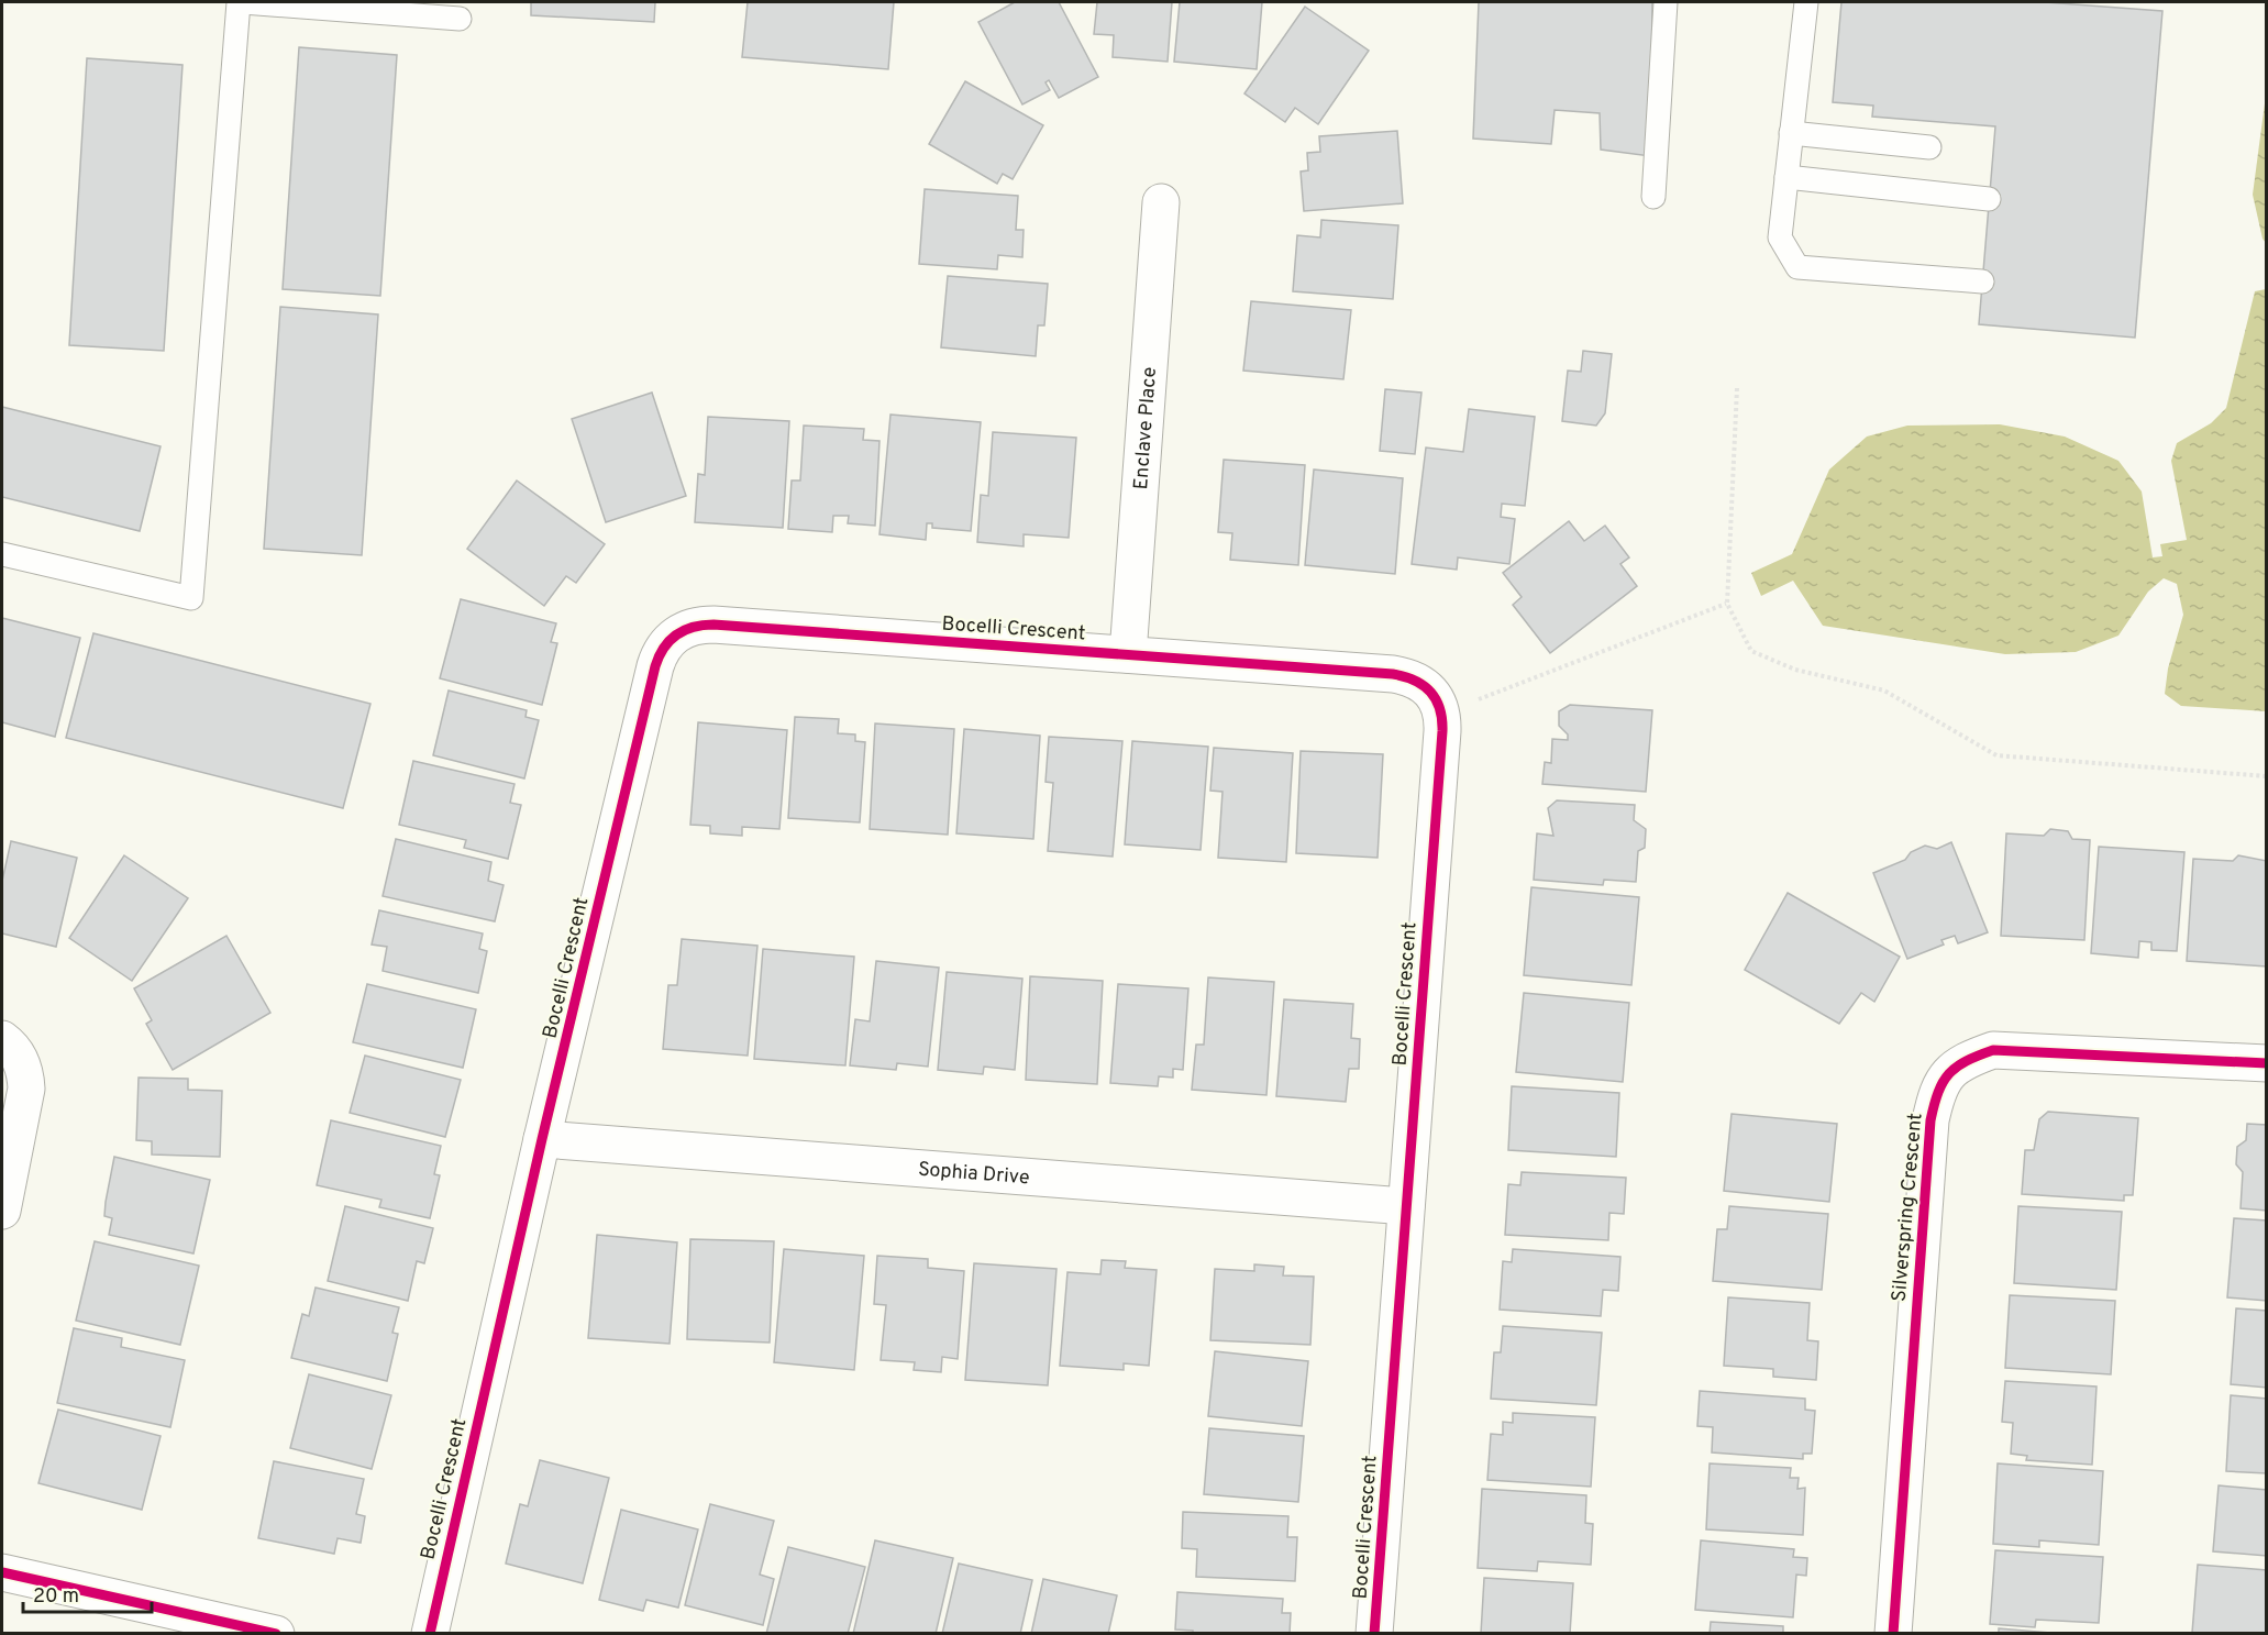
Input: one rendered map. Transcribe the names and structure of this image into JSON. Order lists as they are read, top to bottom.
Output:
{
  "streets": {
    "street": [
      "Enclave Place",
      "Bocelli Crescent",
      "Sophia Drive",
      "Silverspring Crescent"
    ]
  },
  "crossings": [
    ["Enclave Place", "Bocelli Crescent"],
    ["Bocelli Crescent", "Sophia Drive"]
  ],
  "scale_bar": "20 m"
}
